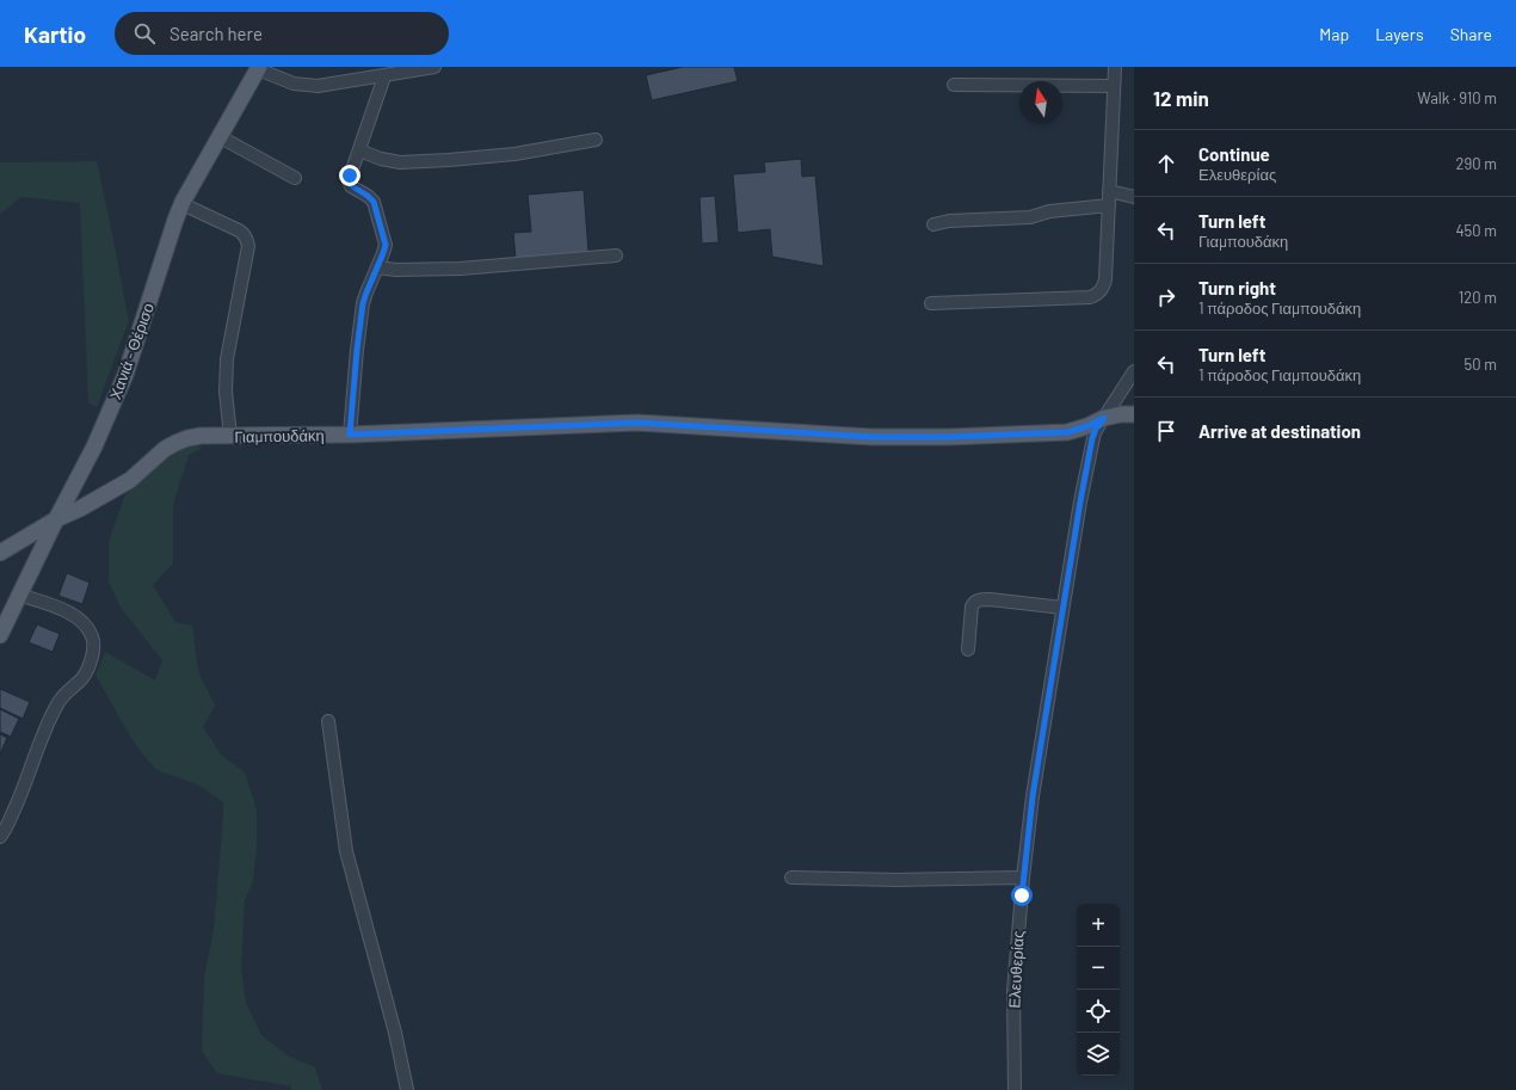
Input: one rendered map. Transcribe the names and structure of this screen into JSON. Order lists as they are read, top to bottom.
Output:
{
  "streets": {
    "main road": ["Χανιά - Θέρισο", "Γιαμπουδάκη"],
    "street": ["Ελευθερίας"]
  },
  "crossings": [
    ["Χανιά - Θέρισο", "Γιαμπουδάκη"],
    ["Γιαμπουδάκη", "Ελευθερίας"]
  ],
  "north": "top",
  "page": {
    "header": "Kartio",
    "search": "Search here",
    "nav": ["Map", "Layers", "Share"],
    "heading": ["12 min", "Walk · 910 m"],
    "list": [
      ["Continue", "Ελευθερίας", "290 m"],
      ["Turn left", "Γιαμπουδάκη", "450 m"],
      ["Turn right", "1 πάροδος Γιαμπουδάκη", "120 m"],
      ["Turn left", "1 πάροδος Γιαμπουδάκη", "50 m"],
      "Arrive at destination"
    ],
    "map_buttons": ["+", "−"]
  }
}
